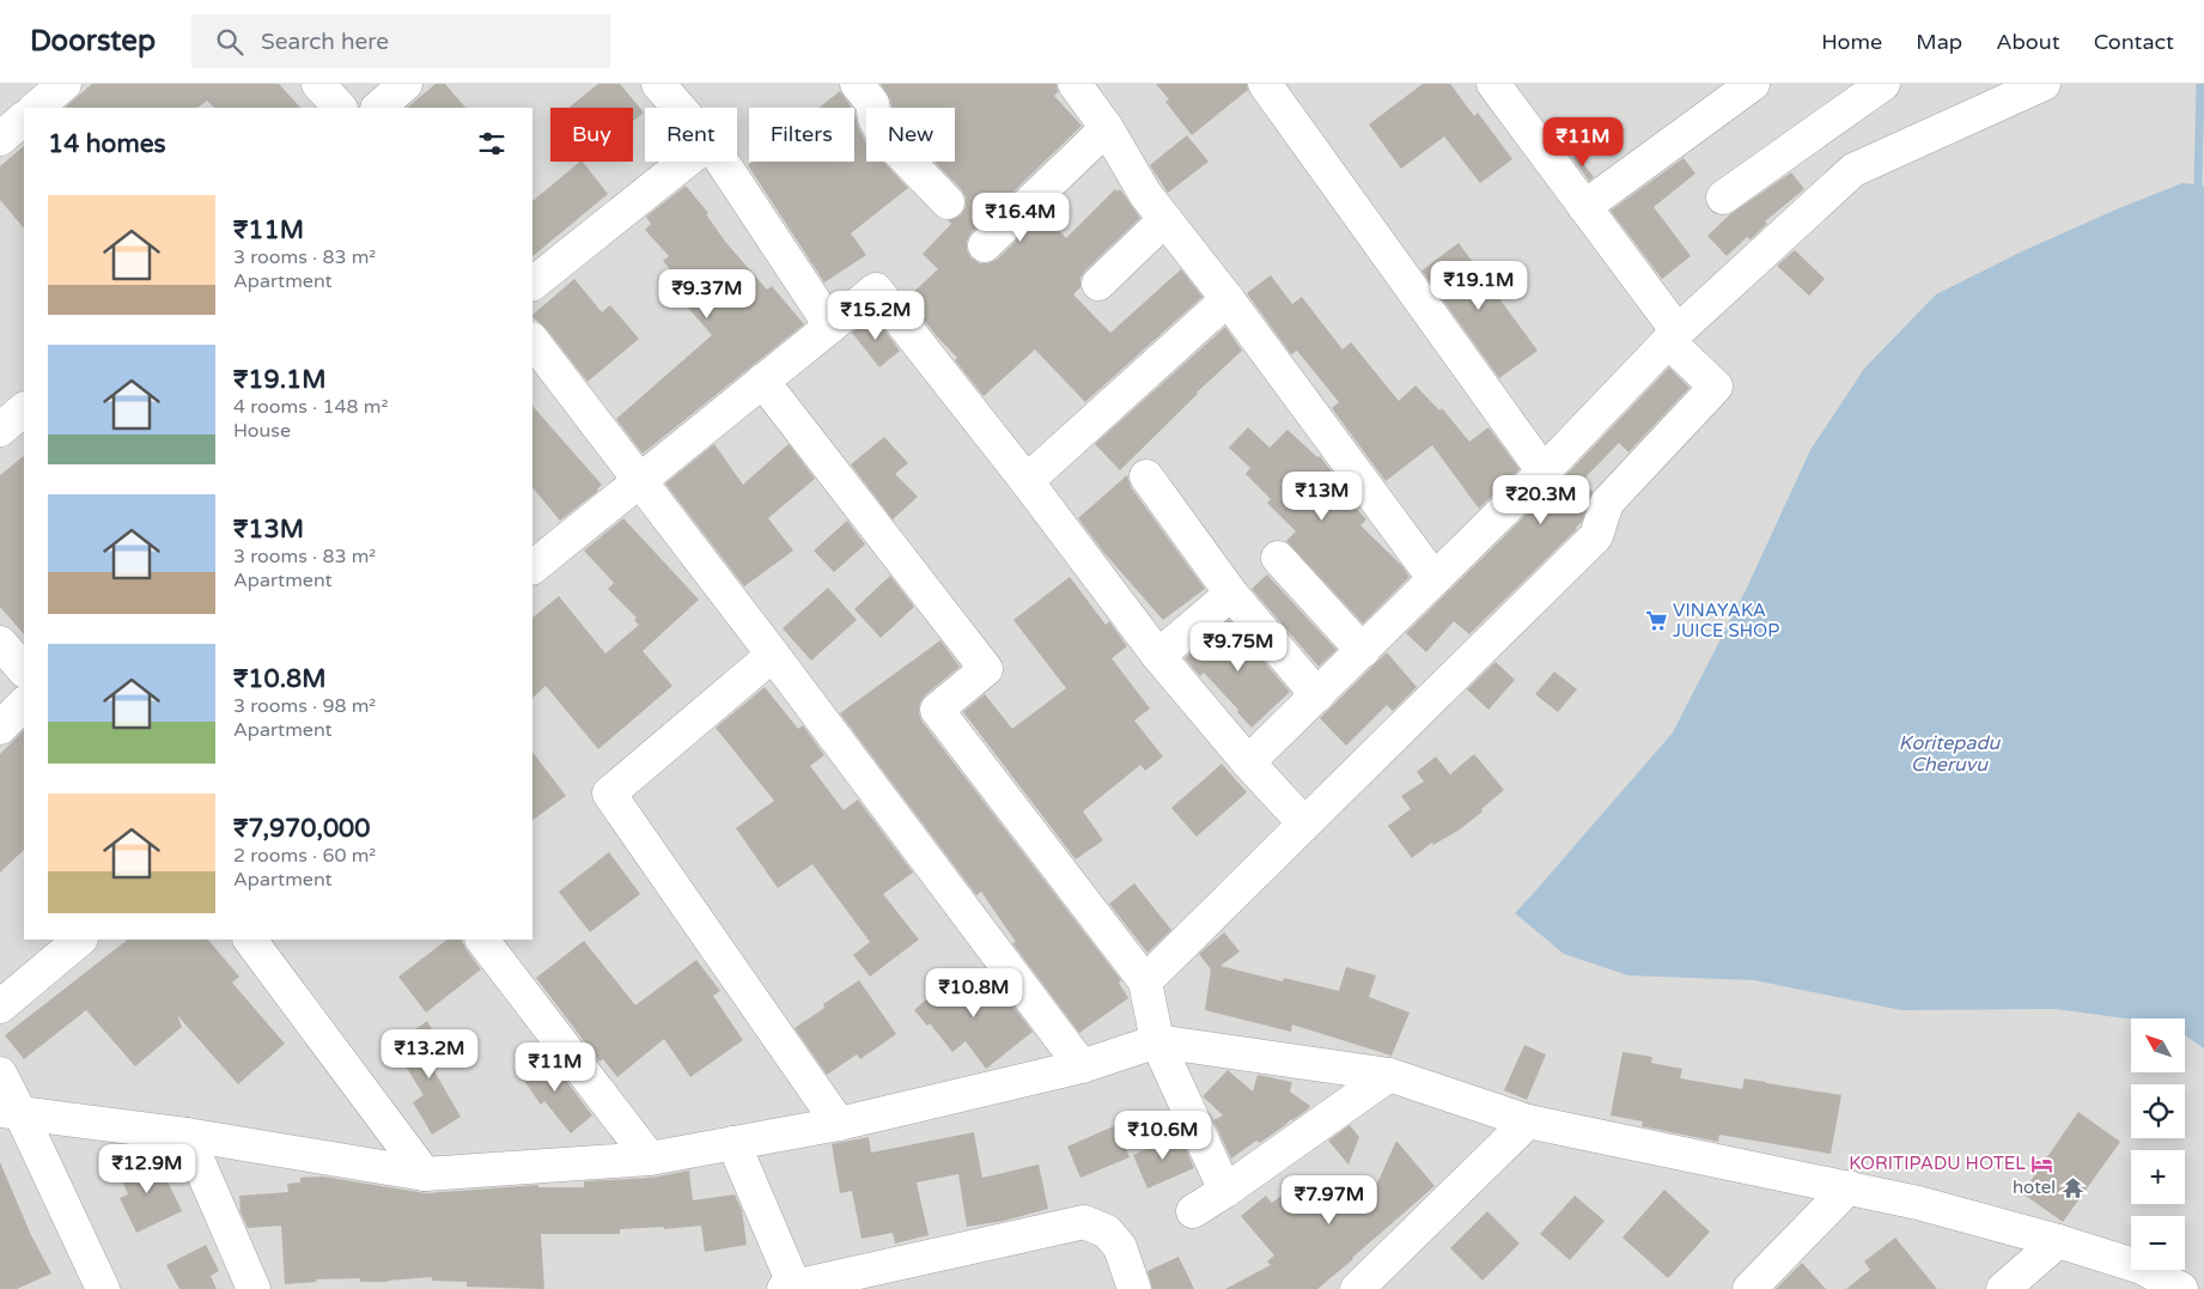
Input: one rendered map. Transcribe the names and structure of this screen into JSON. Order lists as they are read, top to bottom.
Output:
{
  "water": ["Koritepadu Cheruvu"],
  "places": {
    "supermarket": ["VINAYAKA JUICE SHOP"],
    "hotel": ["KORITIPADU HOTEL"],
    "temple": ["hotel"]
  },
  "north": "top left",
  "page": {
    "header": "Doorstep",
    "search": "Search here",
    "nav": [
      "Home",
      "Map",
      "About",
      "Contact"
    ],
    "chip": [
      "Buy",
      "Rent",
      "Filters",
      "New"
    ],
    "heading": "14 homes",
    "price": [
      "₹11M",
      "₹16.4M",
      "₹19.1M",
      "₹9.37M",
      "₹15.2M",
      "₹13M",
      "₹20.3M",
      "₹9.75M",
      "₹10.8M",
      "₹13.2M",
      "₹11M",
      "₹10.6M",
      "₹12.9M",
      "₹7.97M"
    ],
    "list": [
      {
        "name": "₹11M",
        "note": "3 rooms · 83 m² · Apartment"
      },
      {
        "name": "₹19.1M",
        "note": "4 rooms · 148 m² · House"
      },
      {
        "name": "₹13M",
        "note": "3 rooms · 83 m² · Apartment"
      },
      {
        "name": "₹10.8M",
        "note": "3 rooms · 98 m² · Apartment"
      },
      {
        "name": "₹7,970,000",
        "note": "2 rooms · 60 m² · Apartment"
      }
    ],
    "map_buttons": ["+", "−"]
  }
}
